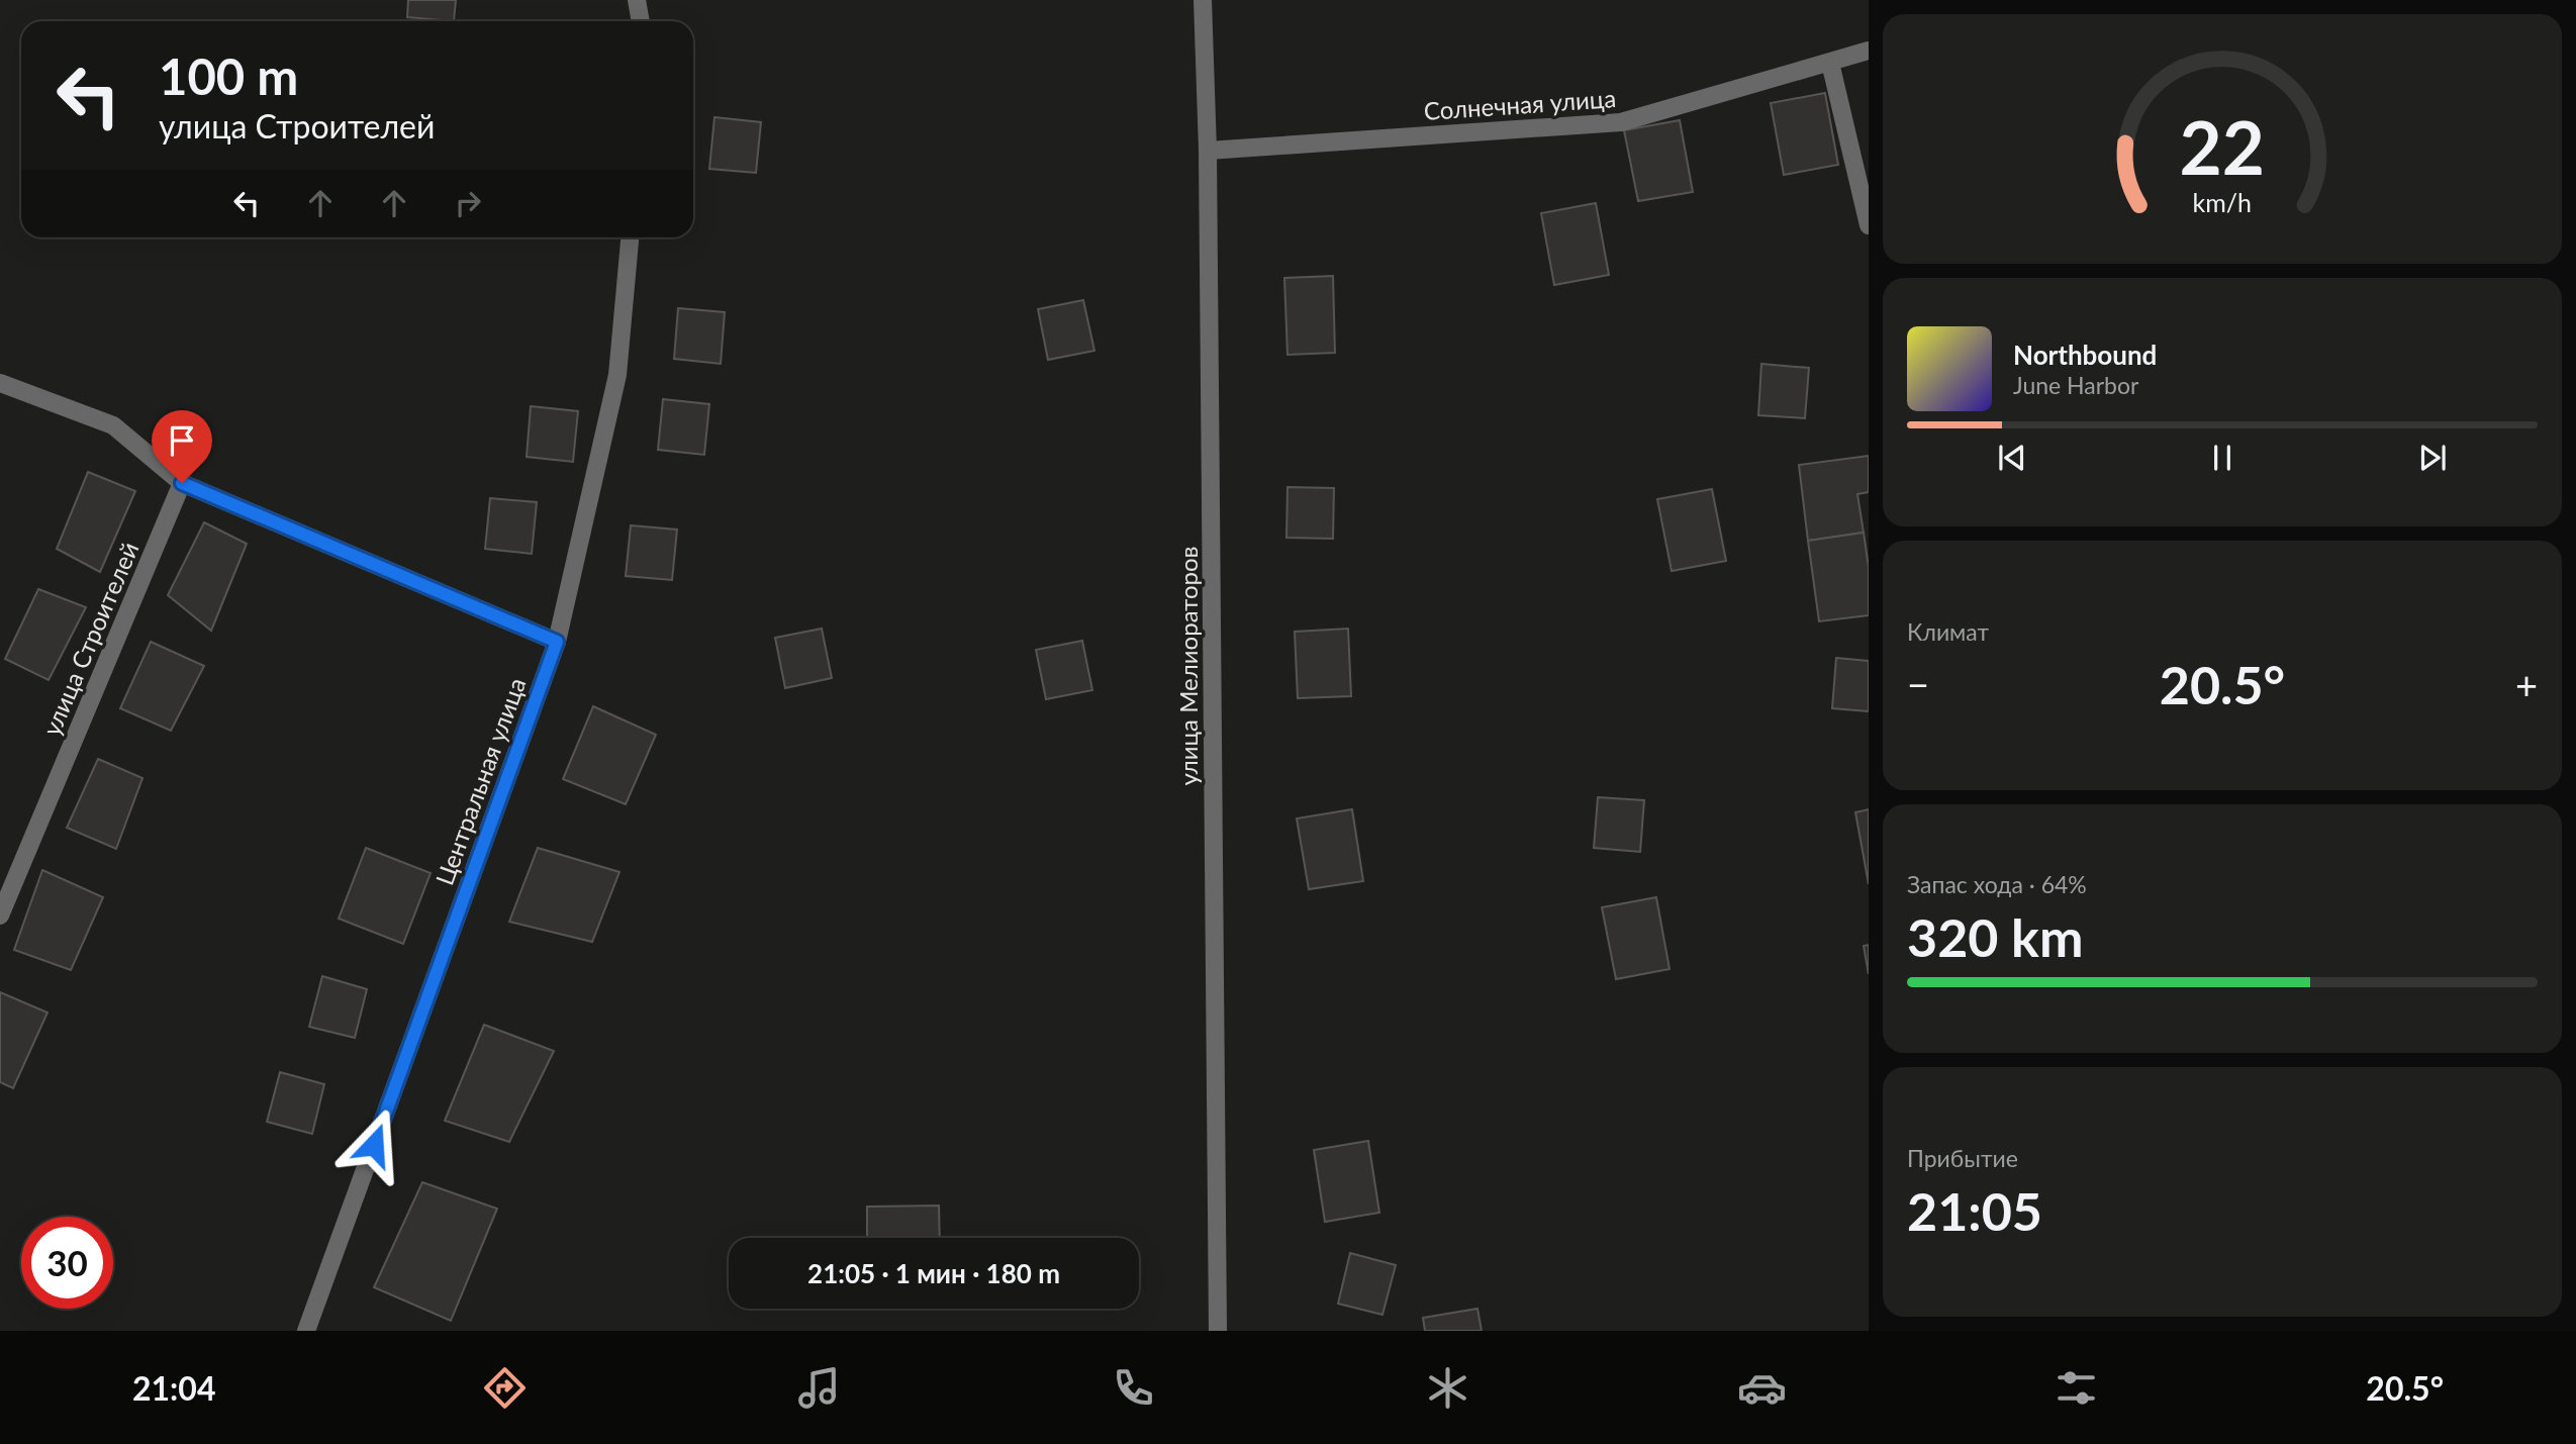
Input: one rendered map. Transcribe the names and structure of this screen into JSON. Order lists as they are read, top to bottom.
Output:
{
  "streets": {
    "street": [
      "Солнечная улица",
      "улица Строителей",
      "улица Мелиораторов",
      "Центральная улица"
    ]
  },
  "crossings": [
    ["Солнечная улица", "улица Мелиораторов"]
  ],
  "page": {
    "turn": ["100 m", "улица Строителей"],
    "song": ["Northbound", "June Harbor"],
    "tile": [
      "Климат",
      ["Запас хода · 64%", "320 km"],
      ["Прибытие", "21:05"]
    ],
    "heat": ["−", "20.5°", "+"],
    "limit": "30",
    "trip": "21:05 · 1 мин · 180 m",
    "tabs": ["21:04", "20.5°"],
    "gauge": ["22", "km/h"]
  }
}
